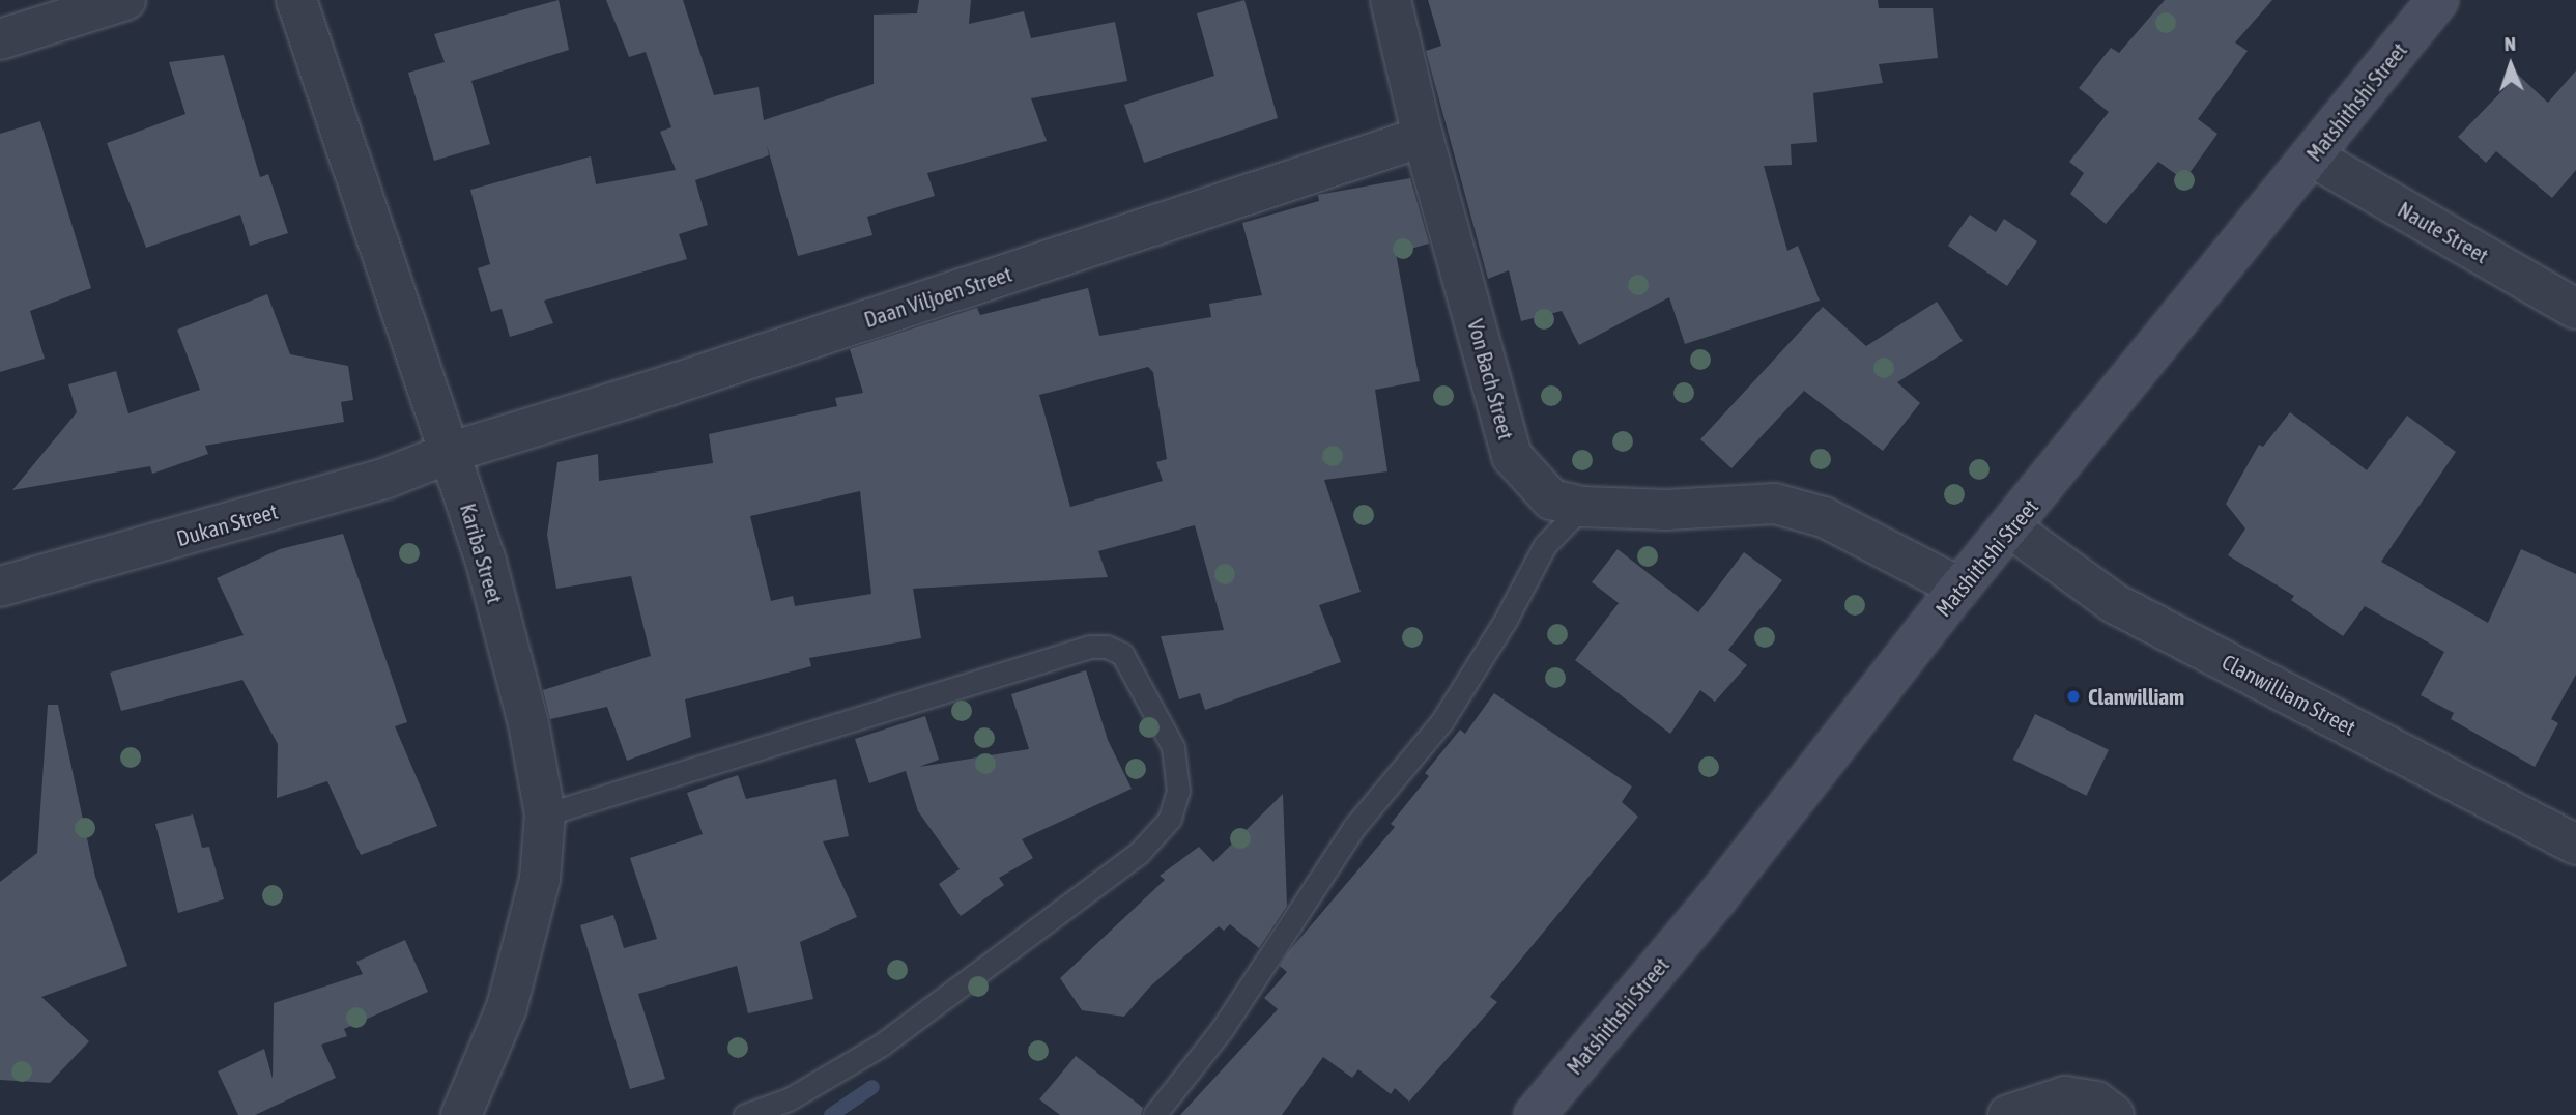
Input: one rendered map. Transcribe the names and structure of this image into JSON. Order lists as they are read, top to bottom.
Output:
{
  "streets": {
    "main road": ["Matshithshi Street"],
    "street": [
      "Naute Street",
      "Daan Viljoen Street",
      "Von Bach Street",
      "Dukan Street",
      "Kariba Street",
      "Clanwilliam Street"
    ]
  },
  "crossings": [
    ["Matshithshi Street", "Naute Street"],
    ["Matshithshi Street", "Von Bach Street"],
    ["Matshithshi Street", "Clanwilliam Street"],
    ["Daan Viljoen Street", "Von Bach Street"],
    ["Daan Viljoen Street", "Dukan Street"],
    ["Daan Viljoen Street", "Kariba Street"],
    ["Dukan Street", "Kariba Street"]
  ],
  "places": ["Clanwilliam"],
  "north": "top"
}
